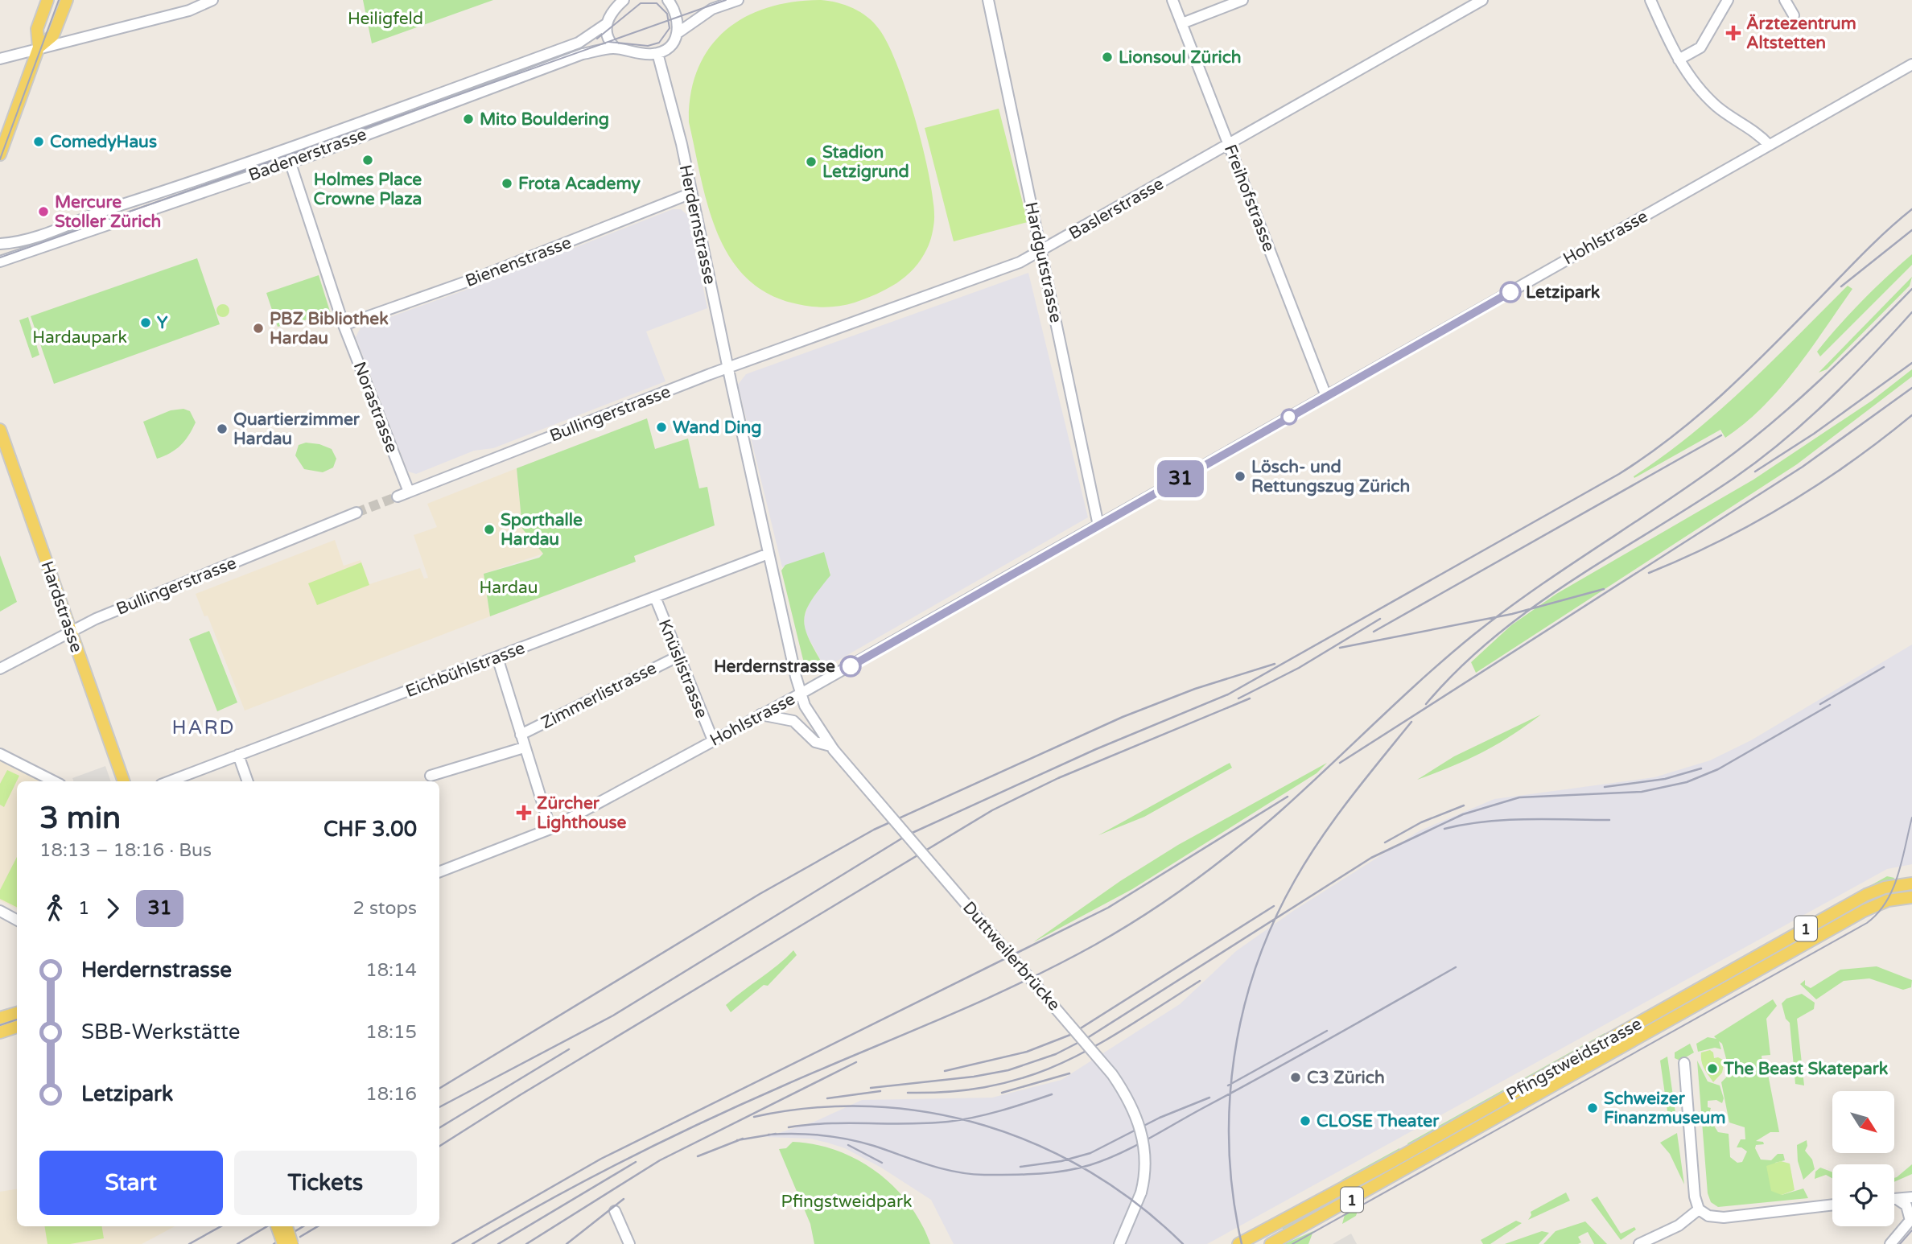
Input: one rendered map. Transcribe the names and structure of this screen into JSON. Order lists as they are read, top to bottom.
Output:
{
  "streets": {
    "main road": ["Hardstrasse", "1", "Pfingstweidstrasse"],
    "street": [
      "Badenerstrasse",
      "Freihofstrasse",
      "Baslerstrasse",
      "Herdernstrasse",
      "Hohlstrasse",
      "Bienenstrasse",
      "Hardgutstrasse",
      "Norastrasse",
      "Bullingerstrasse",
      "Knüslistrasse",
      "Eichbühlstrasse",
      "Zimmerlistrasse",
      "Duttweilerbrücke"
    ]
  },
  "crossings": [
    ["Badenerstrasse", "Herdernstrasse"],
    ["Badenerstrasse", "Norastrasse"],
    ["Freihofstrasse", "Baslerstrasse"],
    ["Freihofstrasse", "Hohlstrasse"],
    ["Baslerstrasse", "Herdernstrasse"],
    ["Baslerstrasse", "Hardgutstrasse"],
    ["Baslerstrasse", "Bullingerstrasse"],
    ["Herdernstrasse", "Hohlstrasse"],
    ["Herdernstrasse", "Bienenstrasse"],
    ["Herdernstrasse", "Bullingerstrasse"],
    ["Herdernstrasse", "Eichbühlstrasse"],
    ["Herdernstrasse", "Duttweilerbrücke"],
    ["Hohlstrasse", "Hardgutstrasse"],
    ["Hohlstrasse", "Knüslistrasse"],
    ["Hohlstrasse", "Duttweilerbrücke"],
    ["Bienenstrasse", "Norastrasse"],
    ["Norastrasse", "Bullingerstrasse"],
    ["Bullingerstrasse", "Hardstrasse"],
    ["Knüslistrasse", "Eichbühlstrasse"],
    ["Knüslistrasse", "Zimmerlistrasse"]
  ],
  "districts": ["HARD"],
  "parks": [
    "Heiligfeld",
    "Hardaupark",
    "Hardau",
    "Pfingstweidpark"
  ],
  "places": {
    "health": ["Ärztezentrum Altstetten", "Zürcher Lighthouse"],
    "other": [
      "Lionsoul Zürich",
      "Mito Bouldering",
      "ComedyHaus",
      "Holmes Place Crowne Plaza",
      "Stadion Letzigrund",
      "Frota Academy",
      "Mercure Stoller Zürich",
      "Letzipark",
      "Y",
      "PBZ Bibliothek Hardau",
      "Wand Ding",
      "Quartierzimmer Hardau",
      "Lösch- und Rettungszug Zürich",
      "Sporthalle Hardau",
      "Herdernstrasse",
      "The Beast Skatepark",
      "C3 Zürich",
      "Schweizer Finanzmuseum",
      "CLOSE Theater"
    ]
  },
  "lines": ["bus line 31"],
  "north": "bottom right",
  "page": {
    "on_map": "31",
    "heading": ["3 min", "18:13 – 18:16 · Bus", "CHF 3.00"],
    "legs": ["1", "31", "2 stops"],
    "list": [
      {
        "name": "Herdernstrasse",
        "value": "18:14"
      },
      {
        "name": "SBB-Werkstätte",
        "value": "18:15"
      },
      {
        "name": "Letzipark",
        "value": "18:16"
      }
    ],
    "buttons": ["Start", "Tickets"]
  }
}
